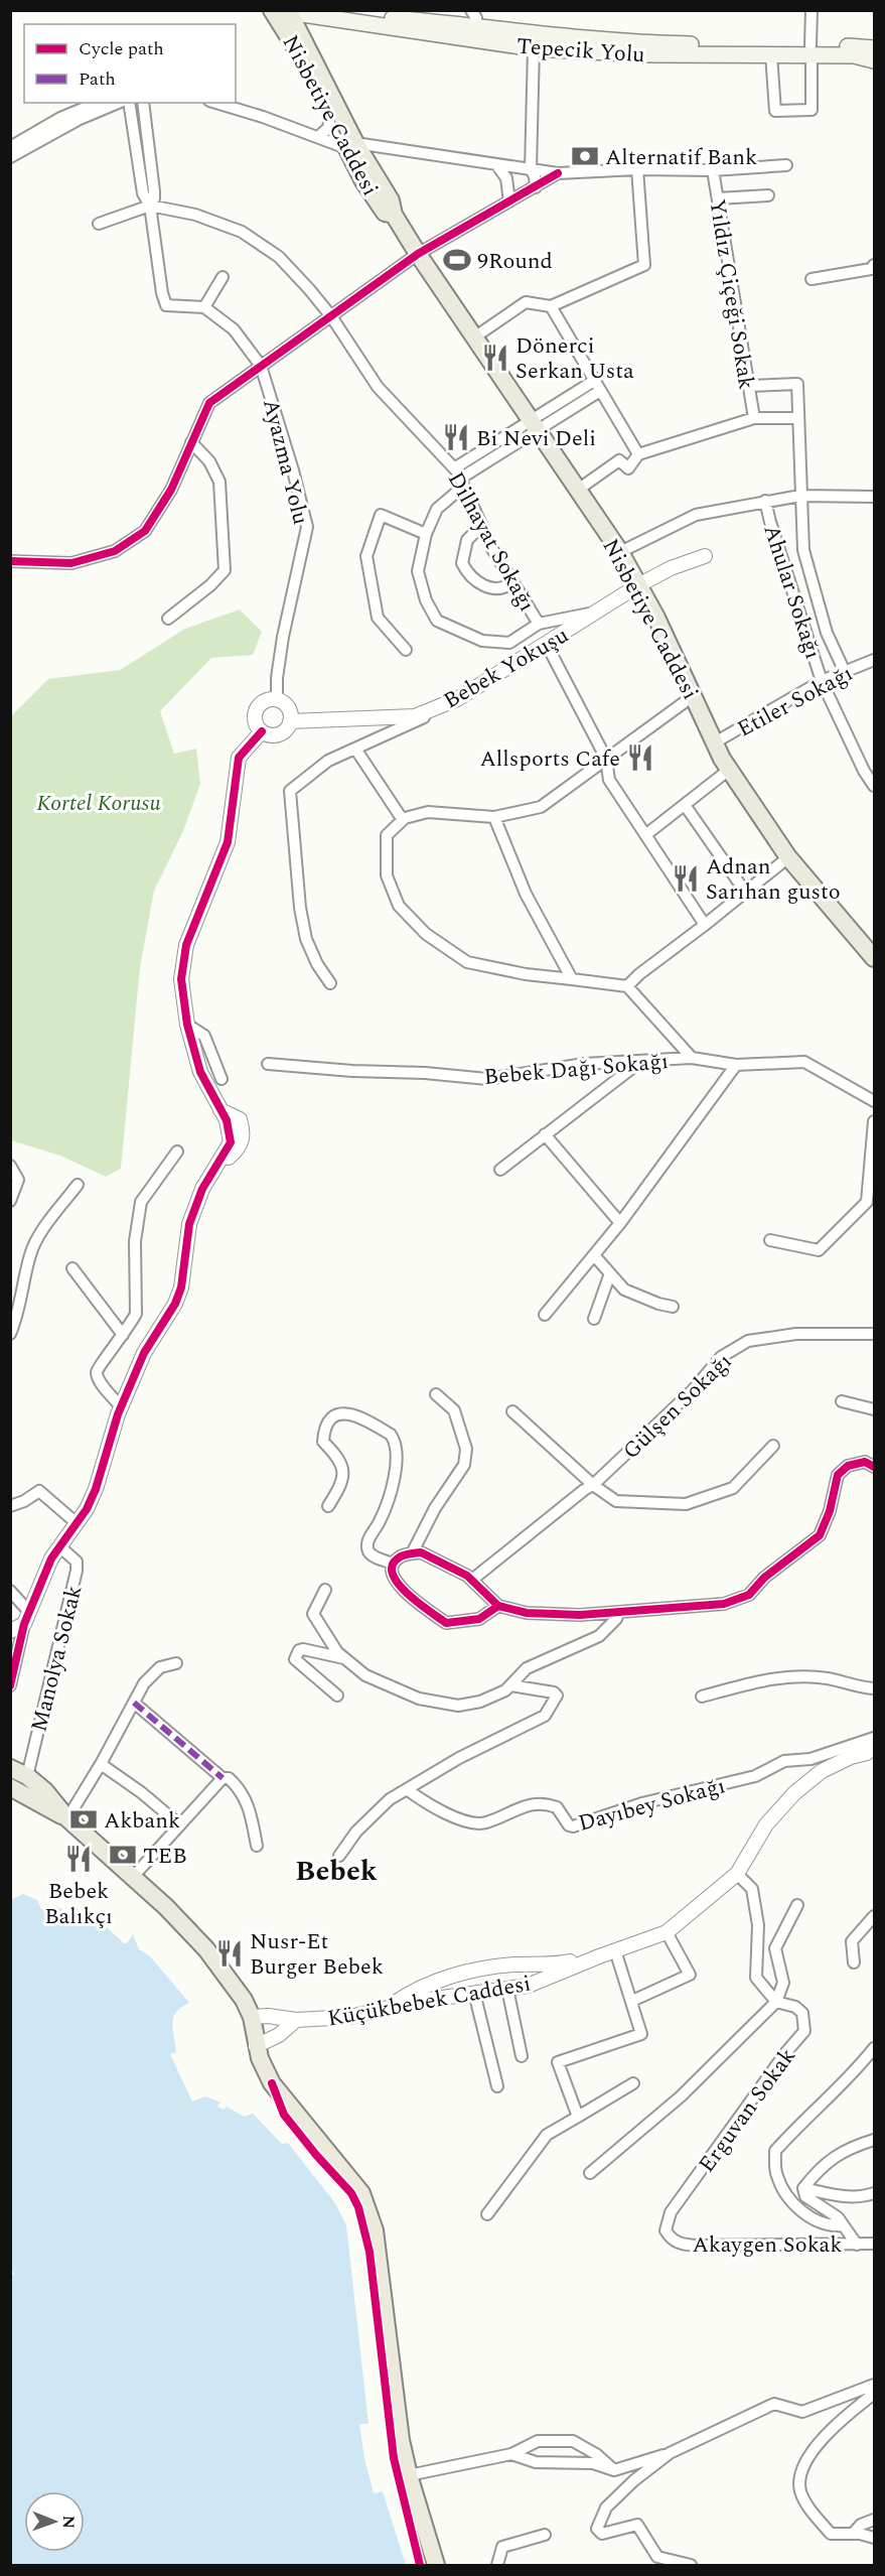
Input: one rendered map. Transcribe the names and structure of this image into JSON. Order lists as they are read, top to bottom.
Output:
{
  "streets": {
    "main road": ["Tepecik Yolu", "Nisbetiye Caddesi"],
    "street": [
      "Yıldız Çiçeği Sokak",
      "Ayazma Yolu",
      "Dilhayat Sokağı",
      "Ahular Sokağı",
      "Bebek Yokuşu",
      "Etiler Sokağı",
      "Bebek Dağı Sokağı",
      "Gülşen Sokağı",
      "Manolya Sokak",
      "Dayıbey Sokağı",
      "Küçükbebek Caddesi",
      "Erguvan Sokak",
      "Akaygen Sokak"
    ]
  },
  "crossings": [
    ["Tepecik Yolu", "Nisbetiye Caddesi"],
    ["Nisbetiye Caddesi", "Yıldız Çiçeği Sokak"],
    ["Nisbetiye Caddesi", "Bebek Yokuşu"],
    ["Nisbetiye Caddesi", "Etiler Sokağı"],
    ["Yıldız Çiçeği Sokak", "Ahular Sokağı"],
    ["Ayazma Yolu", "Bebek Yokuşu"],
    ["Dilhayat Sokağı", "Bebek Yokuşu"],
    ["Ahular Sokağı", "Etiler Sokağı"],
    ["Erguvan Sokak", "Akaygen Sokak"]
  ],
  "districts": ["Bebek"],
  "parks": ["Kortel Korusu"],
  "places": {
    "bank": ["Alternatif Bank", "Akbank", "TEB"],
    "sports": ["9Round"],
    "restaurant": [
      "Dönerci Serkan Usta",
      "Bi Nevi Deli",
      "Allsports Cafe",
      "Adnan Sarıhan gusto",
      "Bebek Balıkçı",
      "Nusr-Et Burger Bebek"
    ]
  },
  "legend": ["Cycle path", "Path"],
  "north": "right"
}
